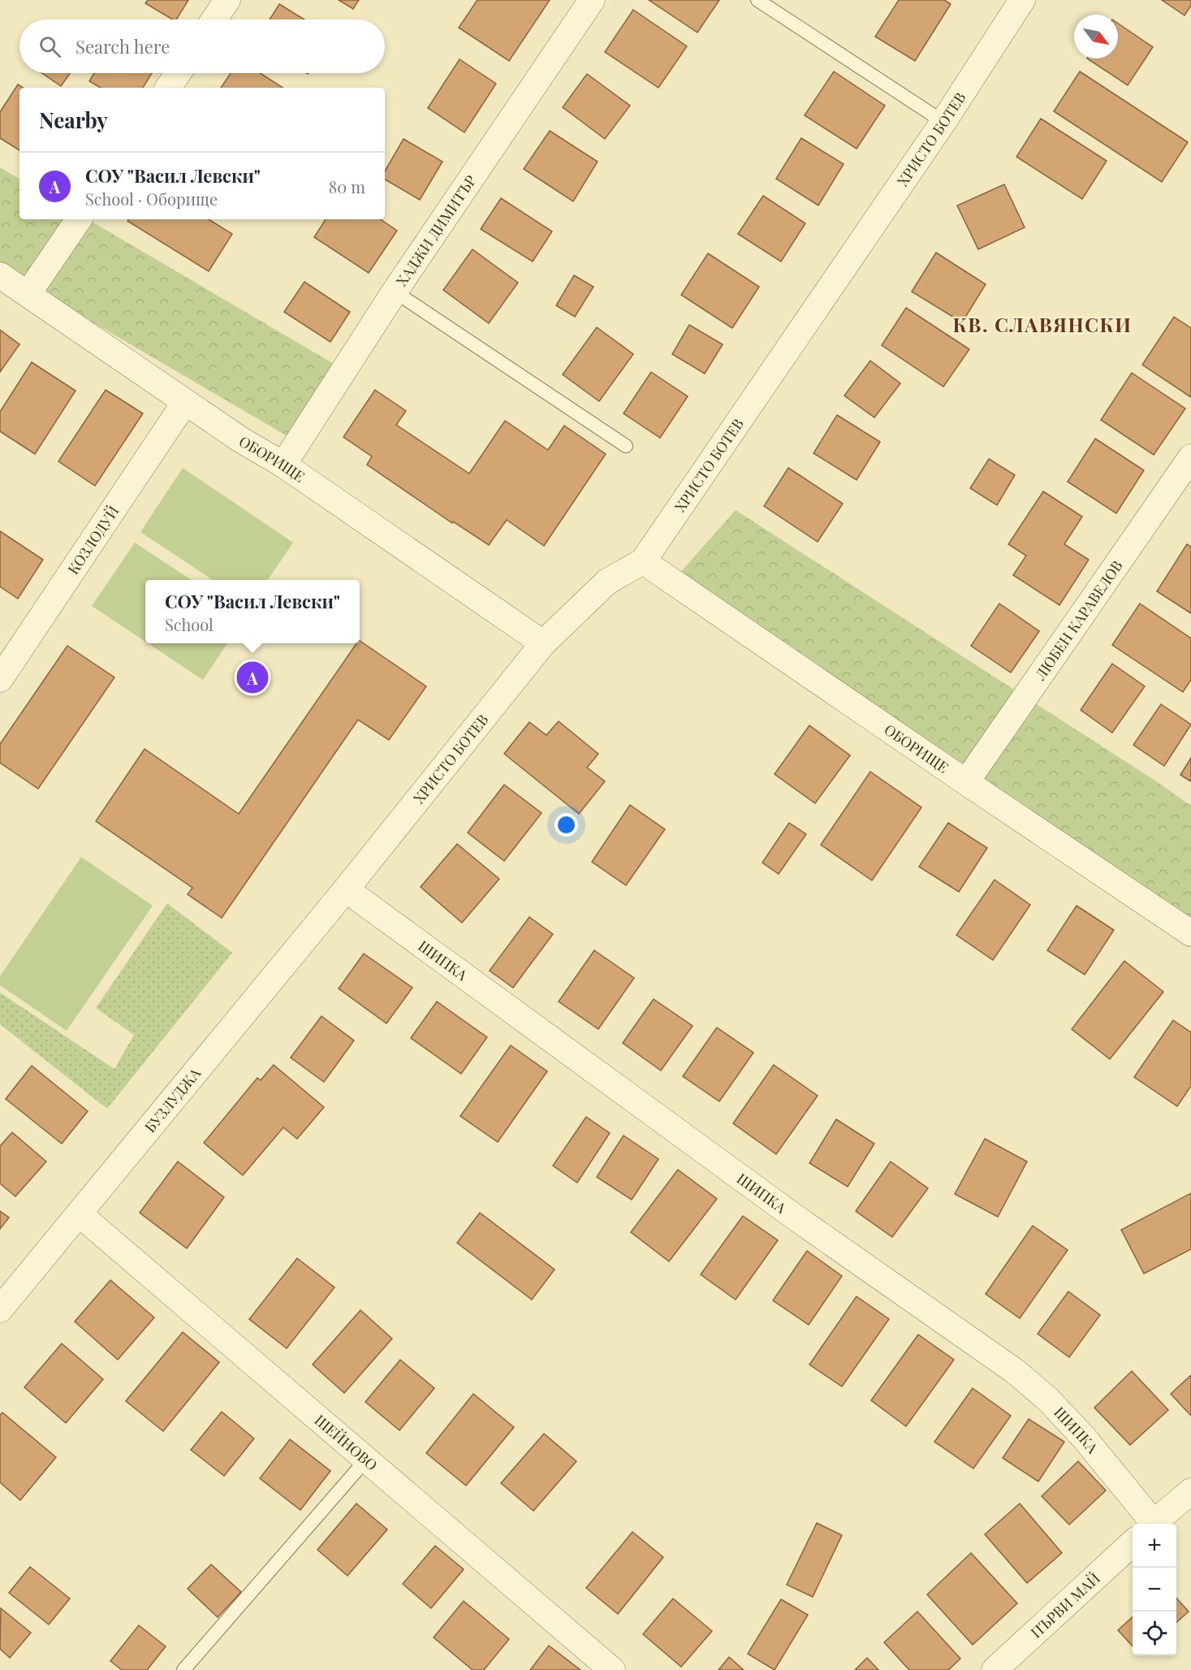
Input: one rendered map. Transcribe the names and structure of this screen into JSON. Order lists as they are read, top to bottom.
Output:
{
  "streets": {
    "street": [
      "ХРИСТО БОТЕВ",
      "ХАДЖИ ДИМИТЪР",
      "ОБОРИЩЕ",
      "КОЗЛОДУЙ",
      "ЛЮБЕН КАРАВЕЛОВ",
      "ШИПКА",
      "БУЗЛУДЖА",
      "ШЕЙНОВО",
      "ПЪРВИ МАЙ"
    ]
  },
  "crossings": [
    ["ХРИСТО БОТЕВ", "ОБОРИЩЕ"],
    ["ХРИСТО БОТЕВ", "ШИПКА"],
    ["ХРИСТО БОТЕВ", "БУЗЛУДЖА"],
    ["ХАДЖИ ДИМИТЪР", "ОБОРИЩЕ"],
    ["ОБОРИЩЕ", "КОЗЛОДУЙ"],
    ["ОБОРИЩЕ", "ЛЮБЕН КАРАВЕЛОВ"],
    ["ШИПКА", "БУЗЛУДЖА"],
    ["БУЗЛУДЖА", "ШЕЙНОВО"]
  ],
  "districts": ["КВ. СЛАВЯНСКИ"],
  "north": "bottom right",
  "page": {
    "search": "Search here",
    "heading": "Nearby",
    "list": [
      {
        "mark": "A",
        "name": "СОУ \"Васил Левски\"",
        "note": "School · Оборище",
        "value": "80 m"
      }
    ],
    "popup": ["СОУ \"Васил Левски\"", "School"],
    "pins": "A",
    "map_buttons": ["+", "−"]
  }
}
